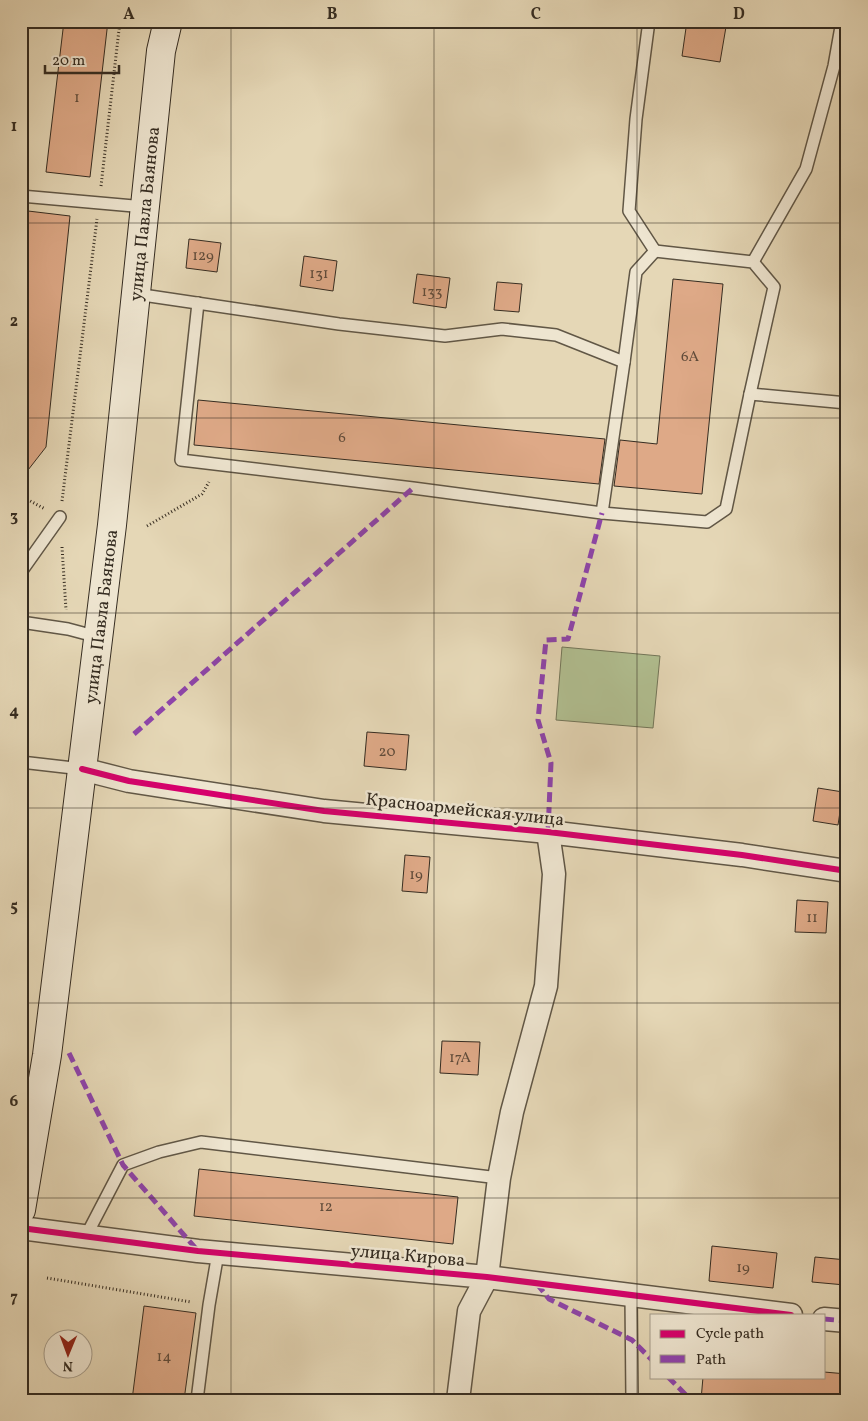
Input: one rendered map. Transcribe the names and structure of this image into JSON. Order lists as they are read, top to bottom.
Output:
{
  "streets": {
    "main road": ["улица Павла Баянова"],
    "street": ["Красноармейская улица", "улица Кирова"]
  },
  "crossings": [
    ["улица Павла Баянова", "Красноармейская улица"]
  ],
  "house_numbers": [
    "1",
    "129",
    "131",
    "133",
    "6А",
    "6",
    "20",
    "19",
    "11",
    "17А",
    "12",
    "19",
    "14"
  ],
  "legend": ["Cycle path", "Path"],
  "scale_bar": "20 m",
  "north": "bottom",
  "grid": {
    "columns": [
      "A",
      "B",
      "C",
      "D"
    ],
    "rows": [
      "1",
      "2",
      "3",
      "4",
      "5",
      "6",
      "7"
    ]
  }
}
